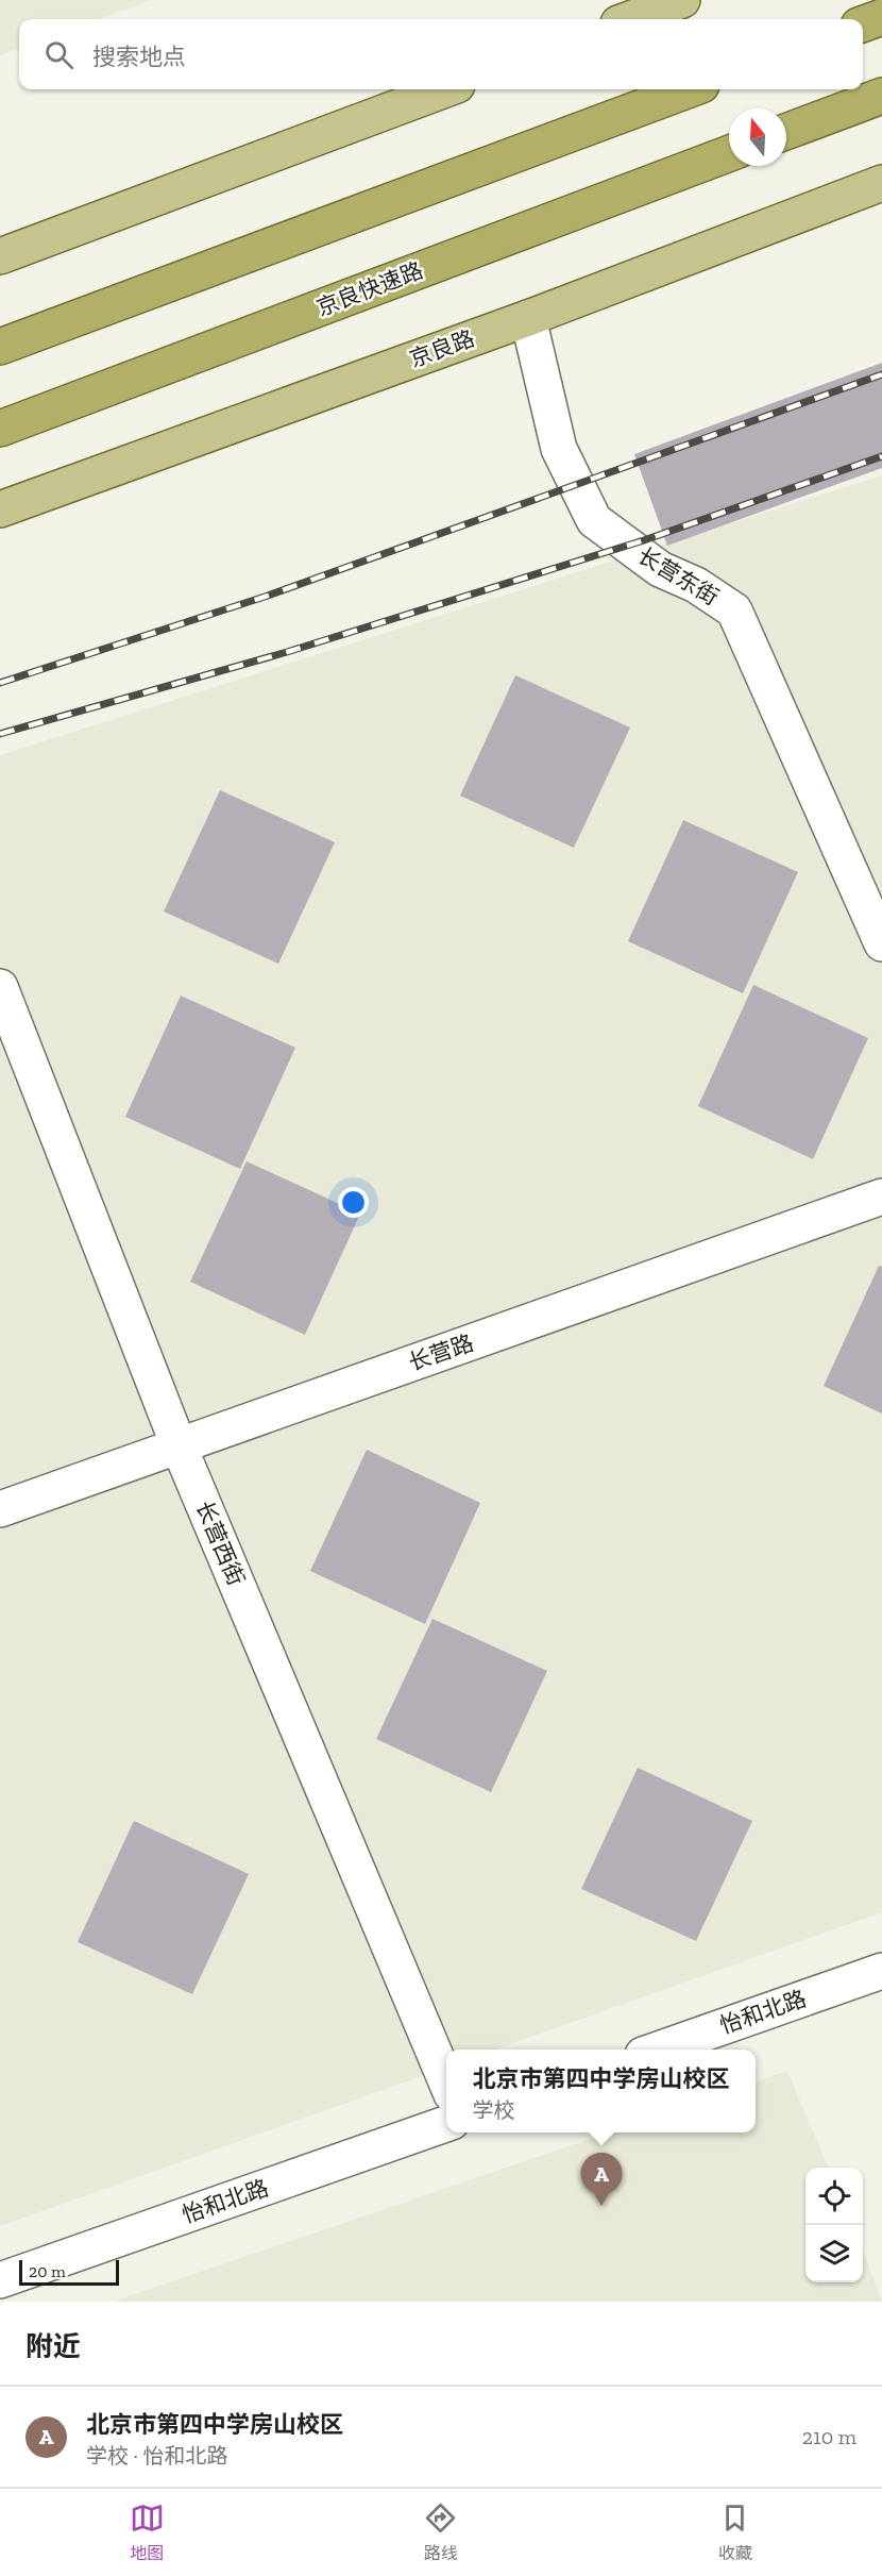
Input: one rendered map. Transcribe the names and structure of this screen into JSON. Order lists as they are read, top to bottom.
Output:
{
  "streets": {
    "highway": ["京良快速路"],
    "main road": ["京良路"],
    "street": [
      "长营东街",
      "长营路",
      "长营西街",
      "怡和北路"
    ]
  },
  "crossings": [
    ["京良路", "长营东街"],
    ["长营路", "长营西街"]
  ],
  "scale_bar": "20 m",
  "north": "top",
  "page": {
    "search": "搜索地点",
    "popup": ["北京市第四中学房山校区", "学校"],
    "pins": "A",
    "scale": "20 m",
    "heading": "附近",
    "list": [
      {
        "mark": "A",
        "name": "北京市第四中学房山校区",
        "note": "学校 · 怡和北路",
        "value": "210 m"
      }
    ],
    "nav": ["地图", "路线", "收藏"]
  }
}
